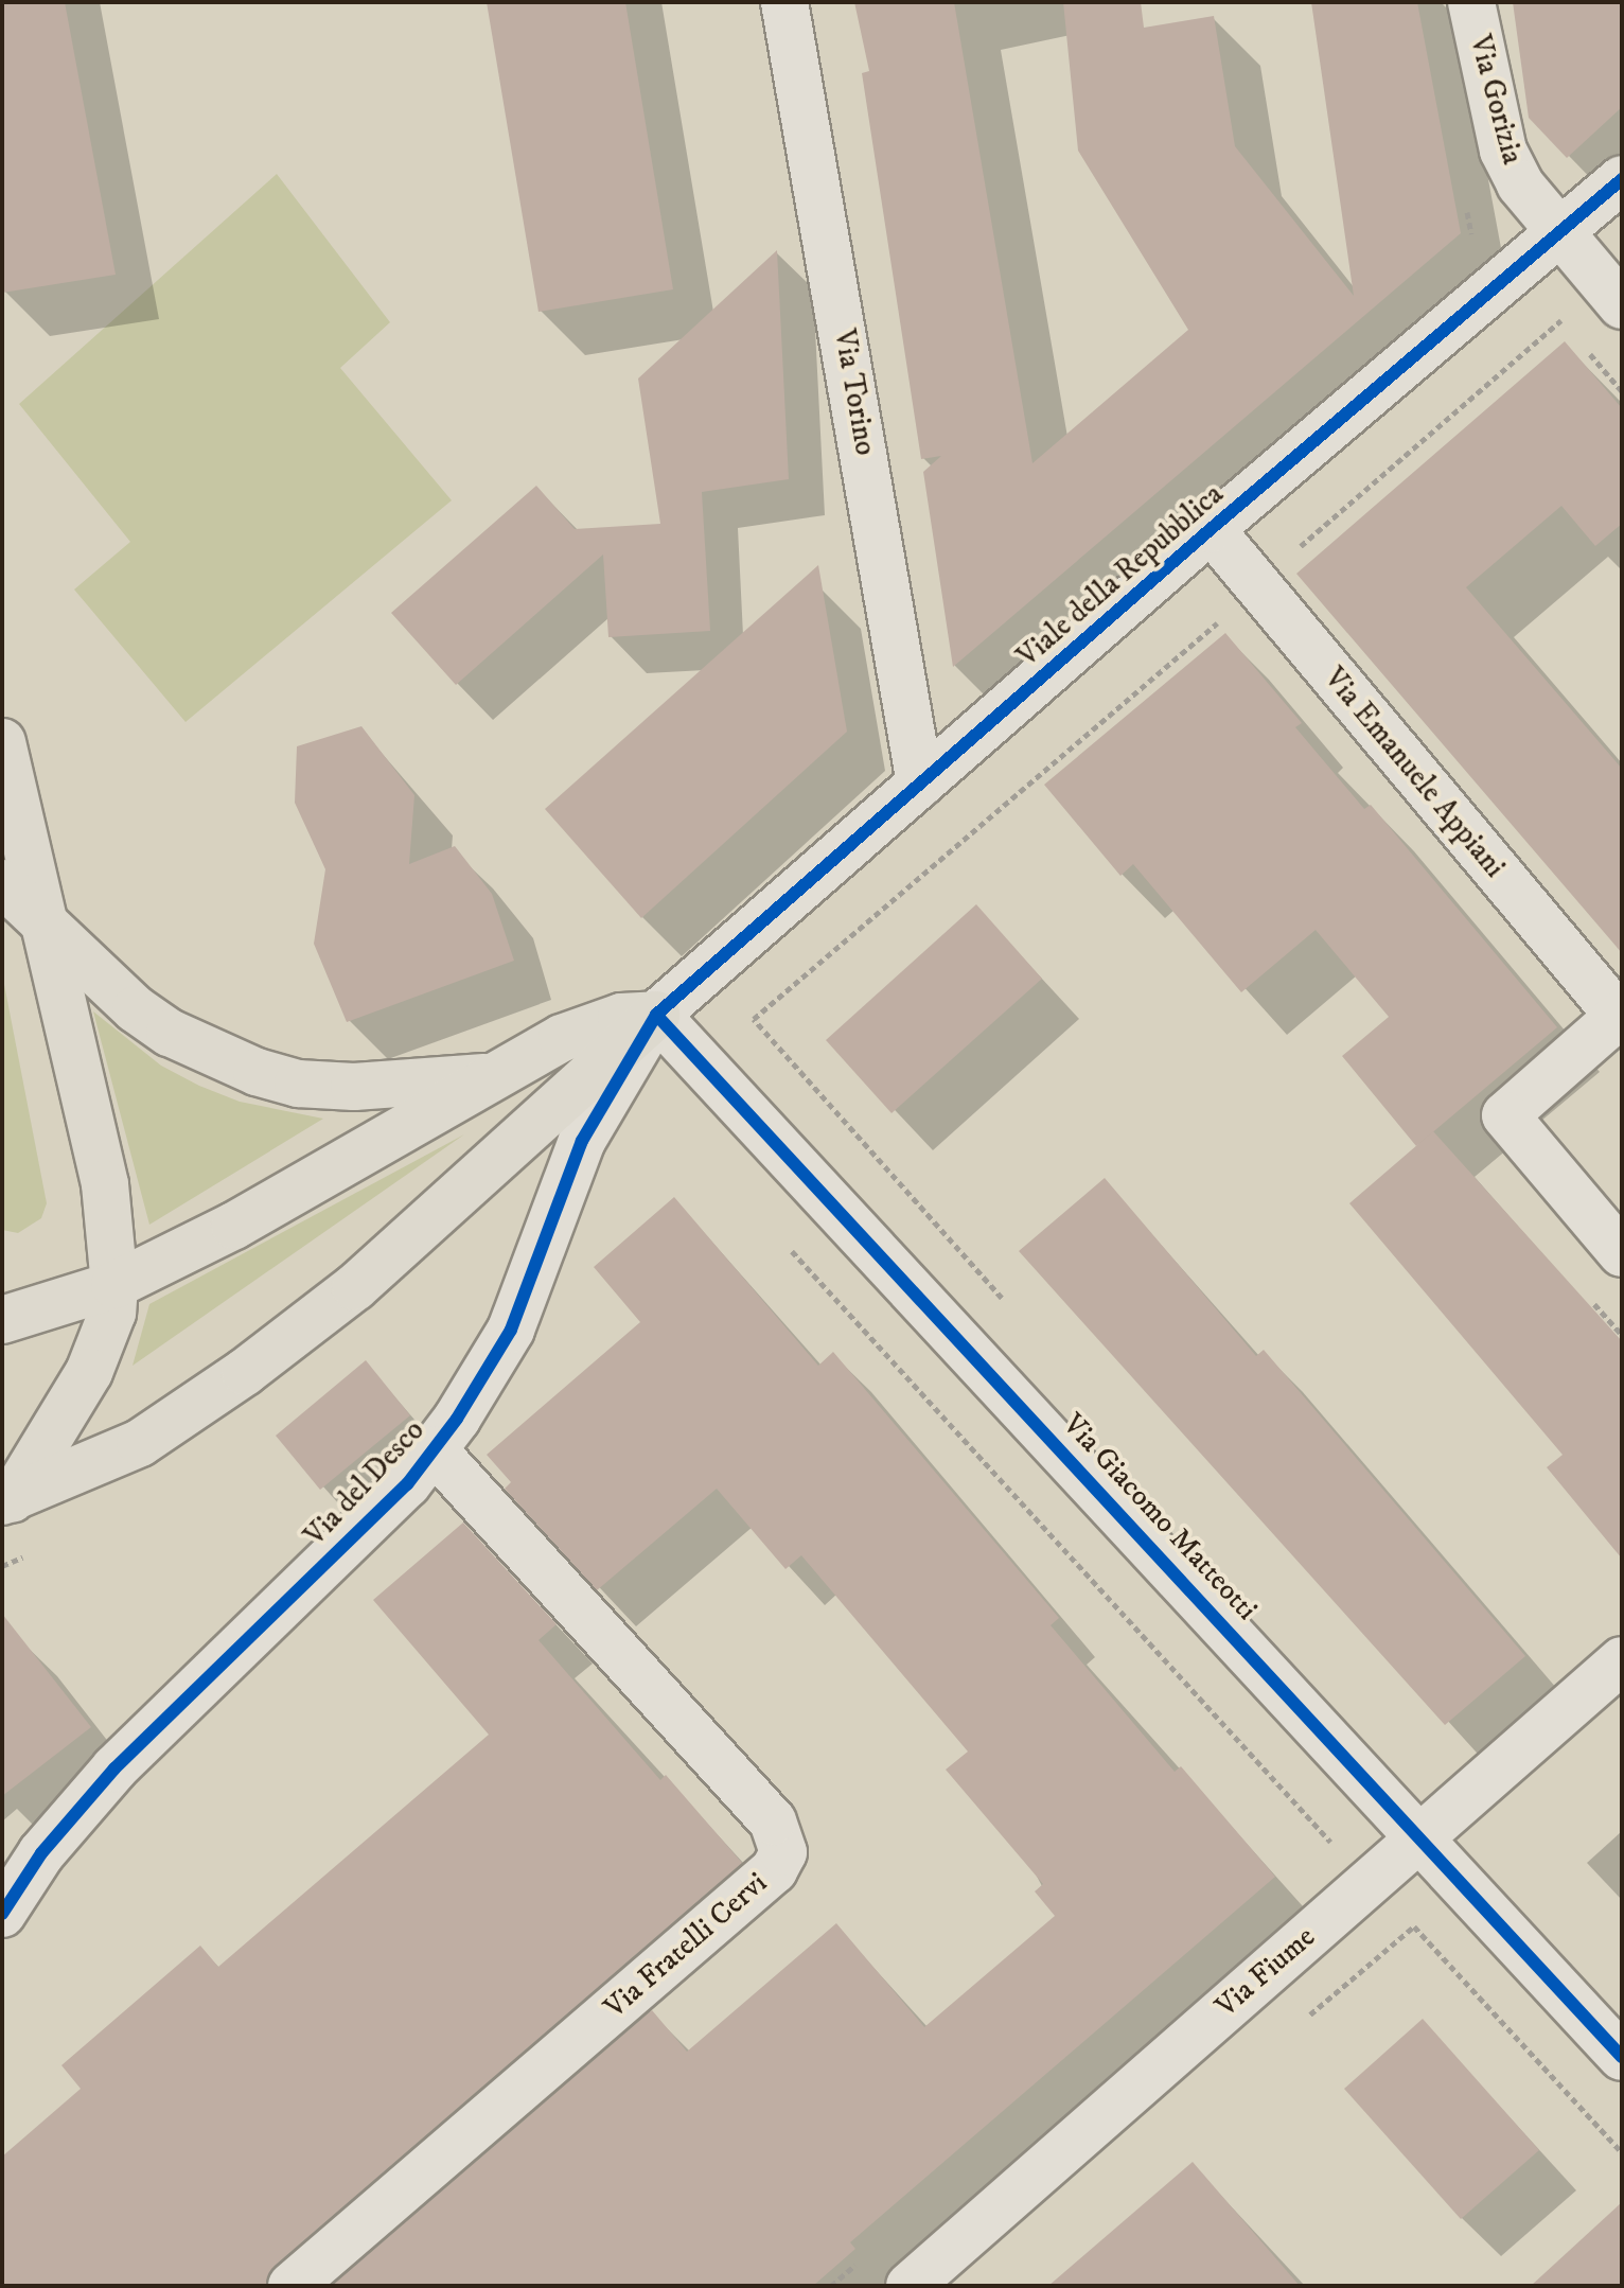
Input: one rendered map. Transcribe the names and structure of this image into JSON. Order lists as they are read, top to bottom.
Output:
{
  "streets": {
    "street": [
      "Via Gorizia",
      "Via Torino",
      "Viale della Repubblica",
      "Via Emanuele Appiani",
      "Via del Desco",
      "Via Giacomo Matteotti",
      "Via Fratelli Cervi",
      "Via Fiume"
    ]
  },
  "crossings": [
    ["Via Gorizia", "Viale della Repubblica"],
    ["Via Torino", "Viale della Repubblica"],
    ["Viale della Repubblica", "Via Emanuele Appiani"],
    ["Viale della Repubblica", "Via del Desco"],
    ["Viale della Repubblica", "Via Giacomo Matteotti"],
    ["Via del Desco", "Via Giacomo Matteotti"],
    ["Via del Desco", "Via Fratelli Cervi"],
    ["Via Giacomo Matteotti", "Via Fiume"]
  ]
}
